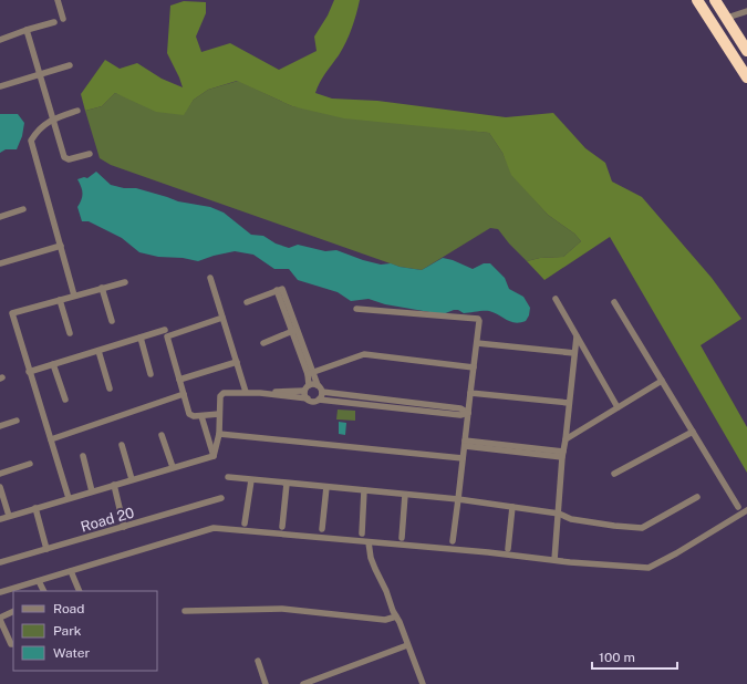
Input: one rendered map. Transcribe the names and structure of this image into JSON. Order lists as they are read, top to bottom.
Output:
{
  "streets": {
    "street": ["Road 20"]
  },
  "legend": ["Road", "Park", "Water"],
  "scale_bar": "100 m"
}
